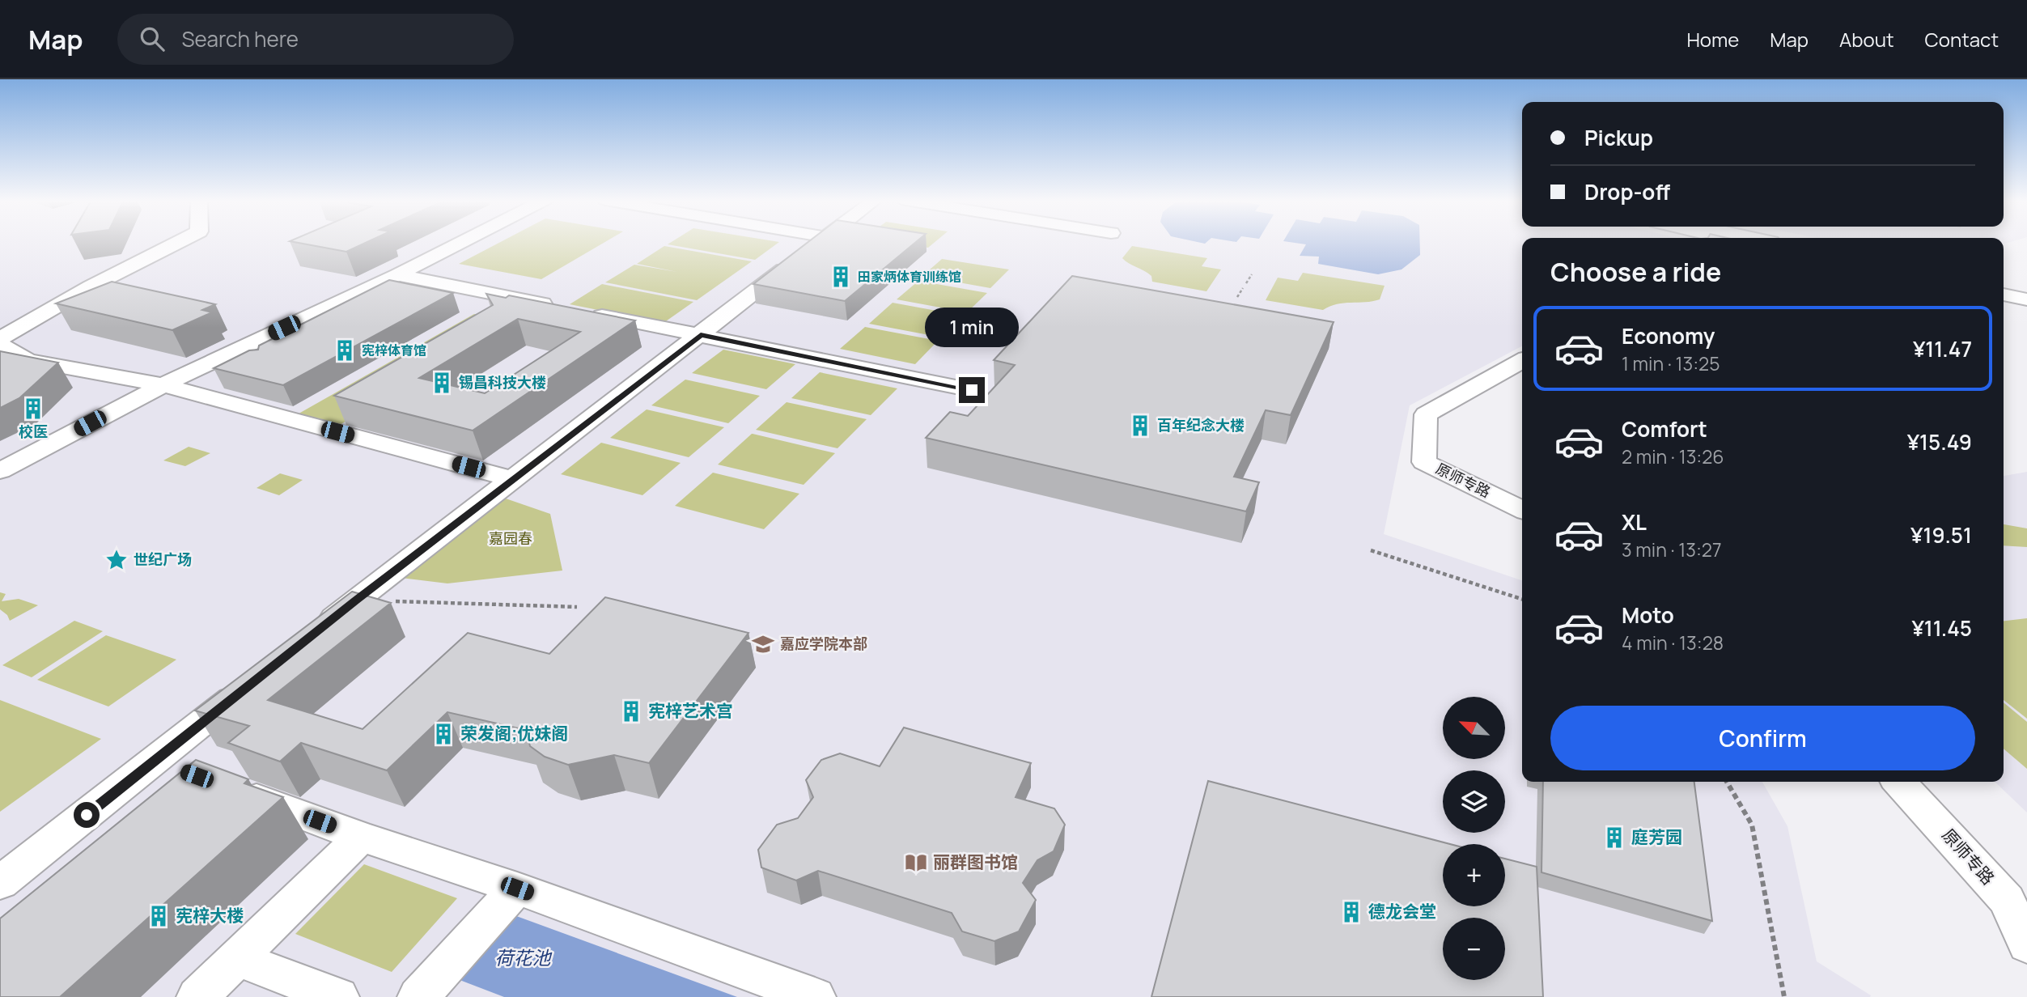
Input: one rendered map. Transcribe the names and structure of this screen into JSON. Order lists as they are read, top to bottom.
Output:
{
  "streets": {
    "street": ["原师专路"]
  },
  "water": ["荷花池"],
  "parks": ["嘉园春"],
  "places": {
    "building": [
      "田家炳体育训练馆",
      "宪梓体育馆",
      "锡昌科技大楼",
      "校医",
      "百年纪念大楼",
      "宪梓艺术宫",
      "荣发阁;优妹阁",
      "庭芳园",
      "德龙会堂",
      "宪梓大楼"
    ],
    "place": ["世纪广场"],
    "school or university": ["嘉应学院本部"],
    "library": ["丽群图书馆"]
  },
  "north": "top left",
  "page": {
    "header": "Map",
    "search": "Search here",
    "nav": [
      "Home",
      "Map",
      "About",
      "Contact"
    ],
    "banner": ["Pickup", "Drop-off"],
    "heading": "Choose a ride",
    "list": [
      {
        "name": "Economy",
        "note": "1 min · 13:25",
        "value": "¥11.47"
      },
      {
        "name": "Comfort",
        "note": "2 min · 13:26",
        "value": "¥15.49"
      },
      {
        "name": "XL",
        "note": "3 min · 13:27",
        "value": "¥19.51"
      },
      {
        "name": "Moto",
        "note": "4 min · 13:28",
        "value": "¥11.45"
      }
    ],
    "bubble": "1 min",
    "buttons": "Confirm",
    "map_buttons": ["+", "−"]
  }
}
